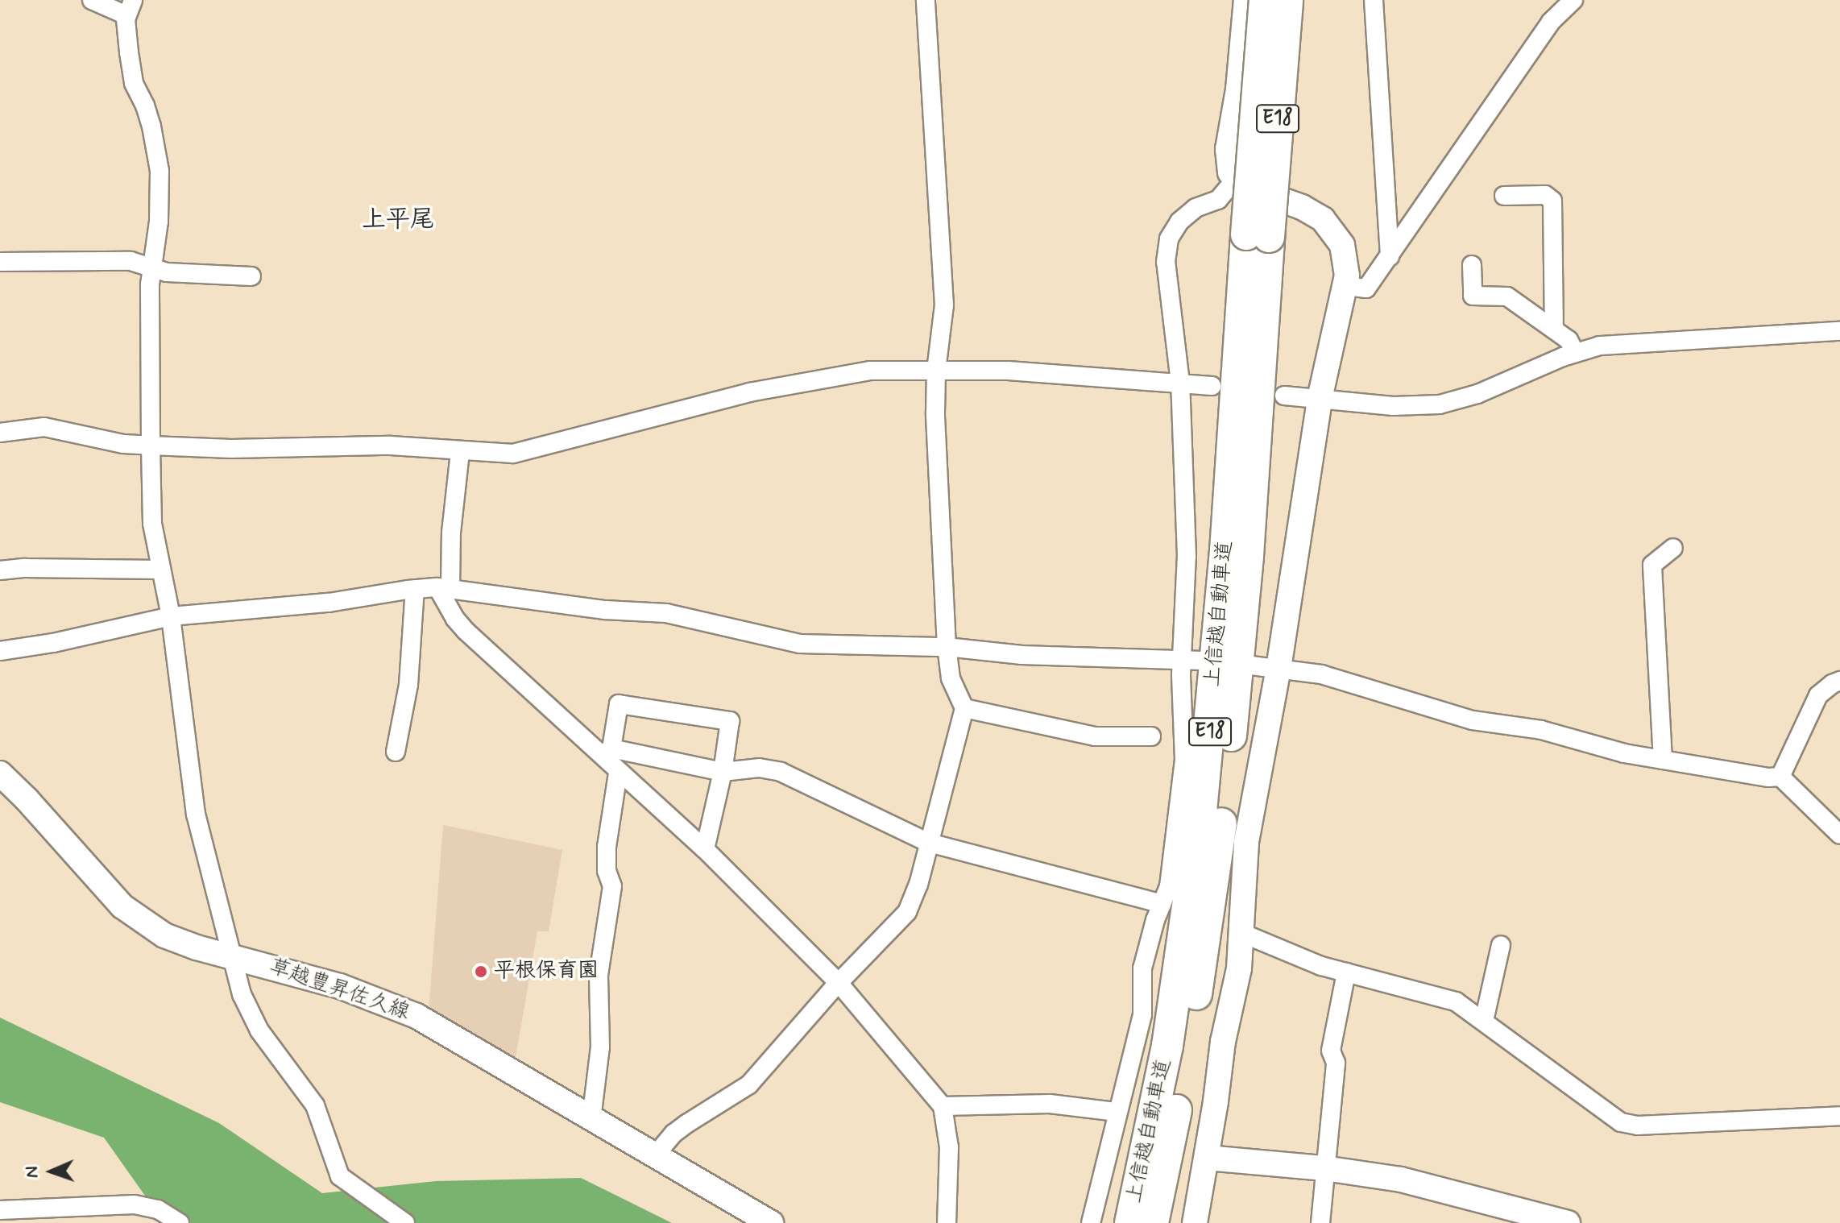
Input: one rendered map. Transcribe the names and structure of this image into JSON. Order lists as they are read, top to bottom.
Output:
{
  "streets": {
    "highway": ["E18", "上信越自動車道"],
    "street": ["草越豊昇佐久線"]
  },
  "districts": ["上平尾"],
  "places": ["平根保育園"],
  "north": "left"
}
